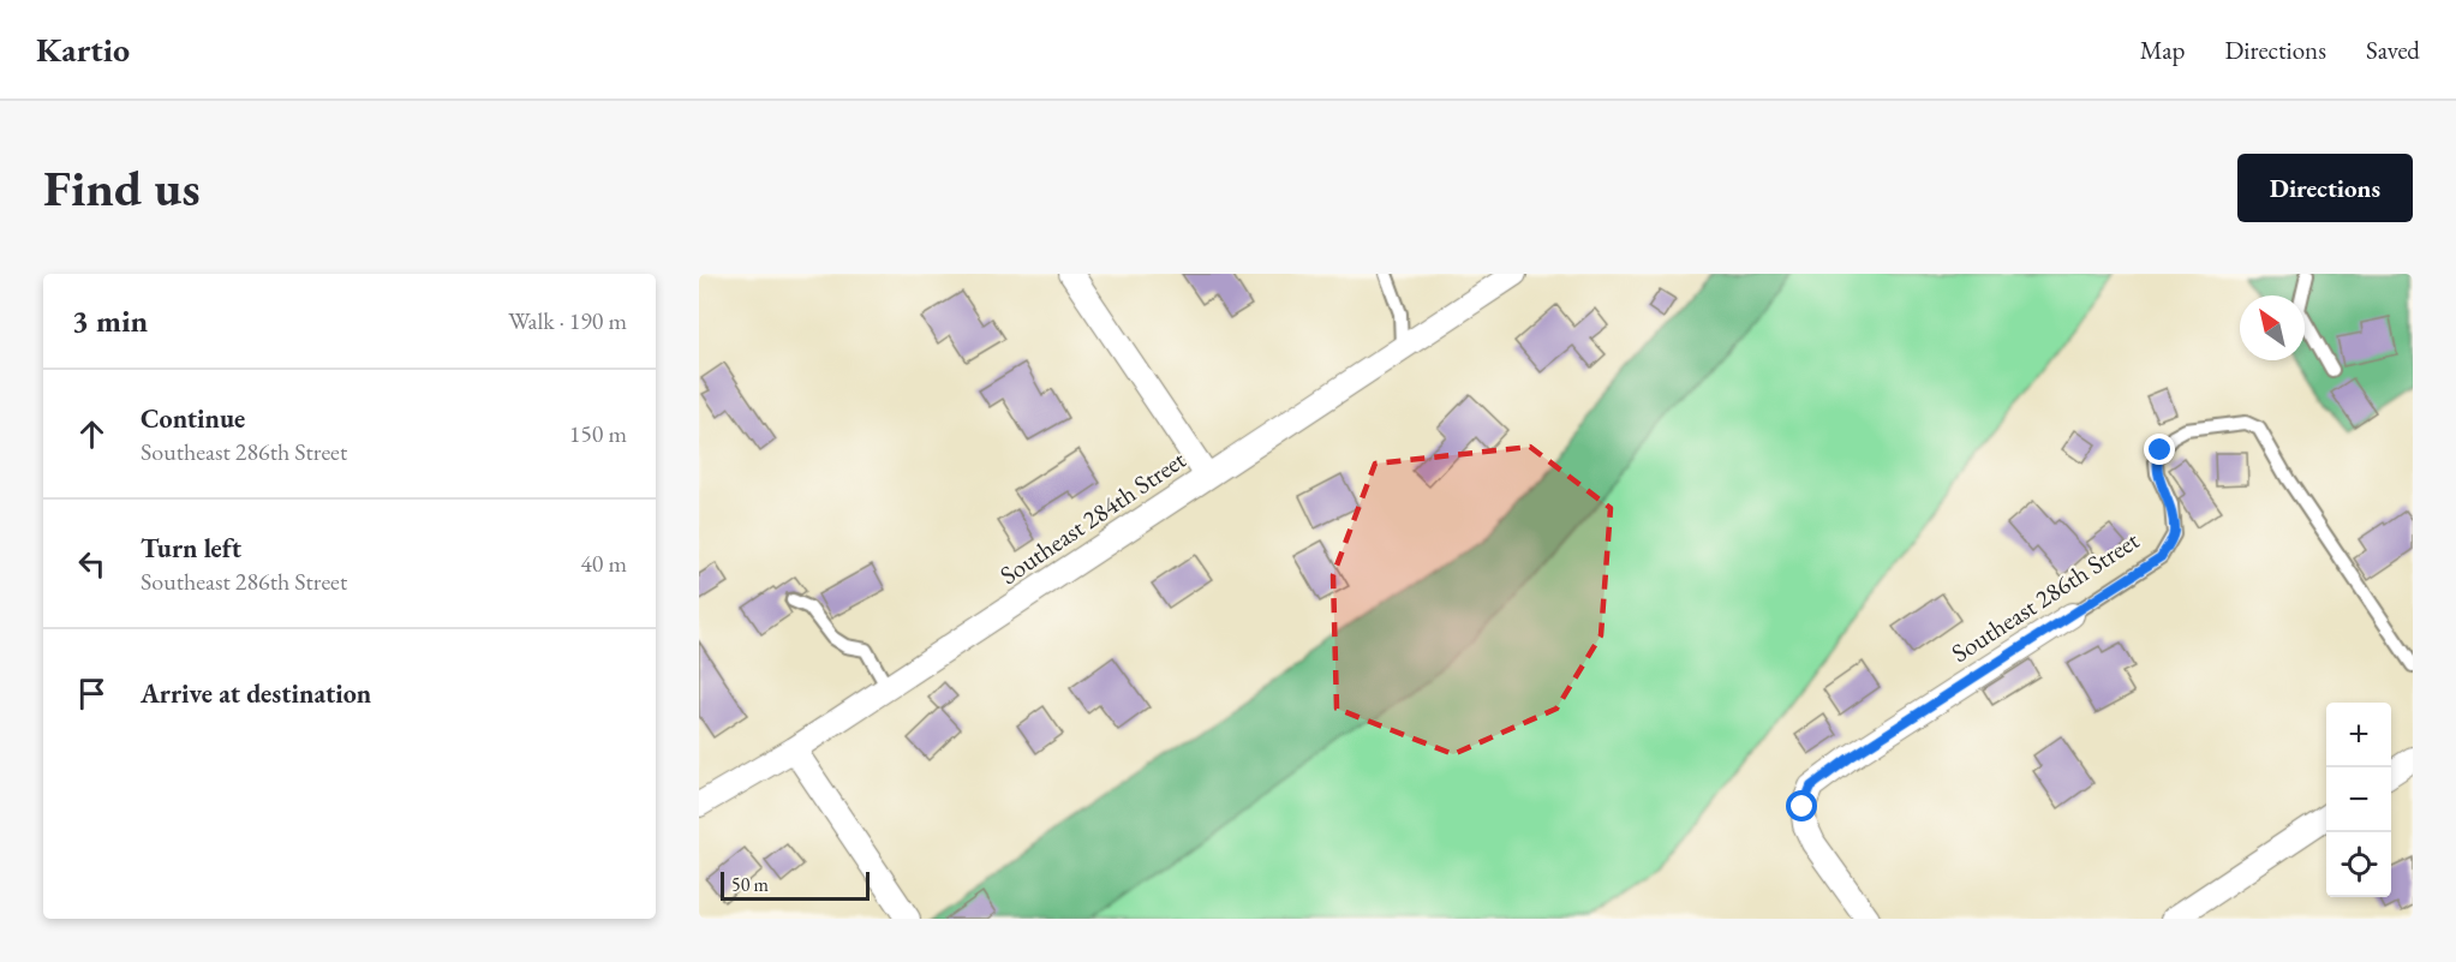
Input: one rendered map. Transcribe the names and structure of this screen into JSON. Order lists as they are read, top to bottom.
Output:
{
  "streets": {
    "street": ["Southeast 284th Street", "Southeast 286th Street"]
  },
  "scale_bar": "50 m",
  "north": "top left",
  "page": {
    "header": "Kartio",
    "nav": ["Map", "Directions", "Saved"],
    "buttons": "Directions",
    "title": "Find us",
    "heading": ["3 min", "Walk · 190 m"],
    "list": [
      ["Continue", "Southeast 286th Street", "150 m"],
      ["Turn left", "Southeast 286th Street", "40 m"],
      "Arrive at destination"
    ],
    "map_buttons": ["+", "−"],
    "scale": "50 m"
  }
}
